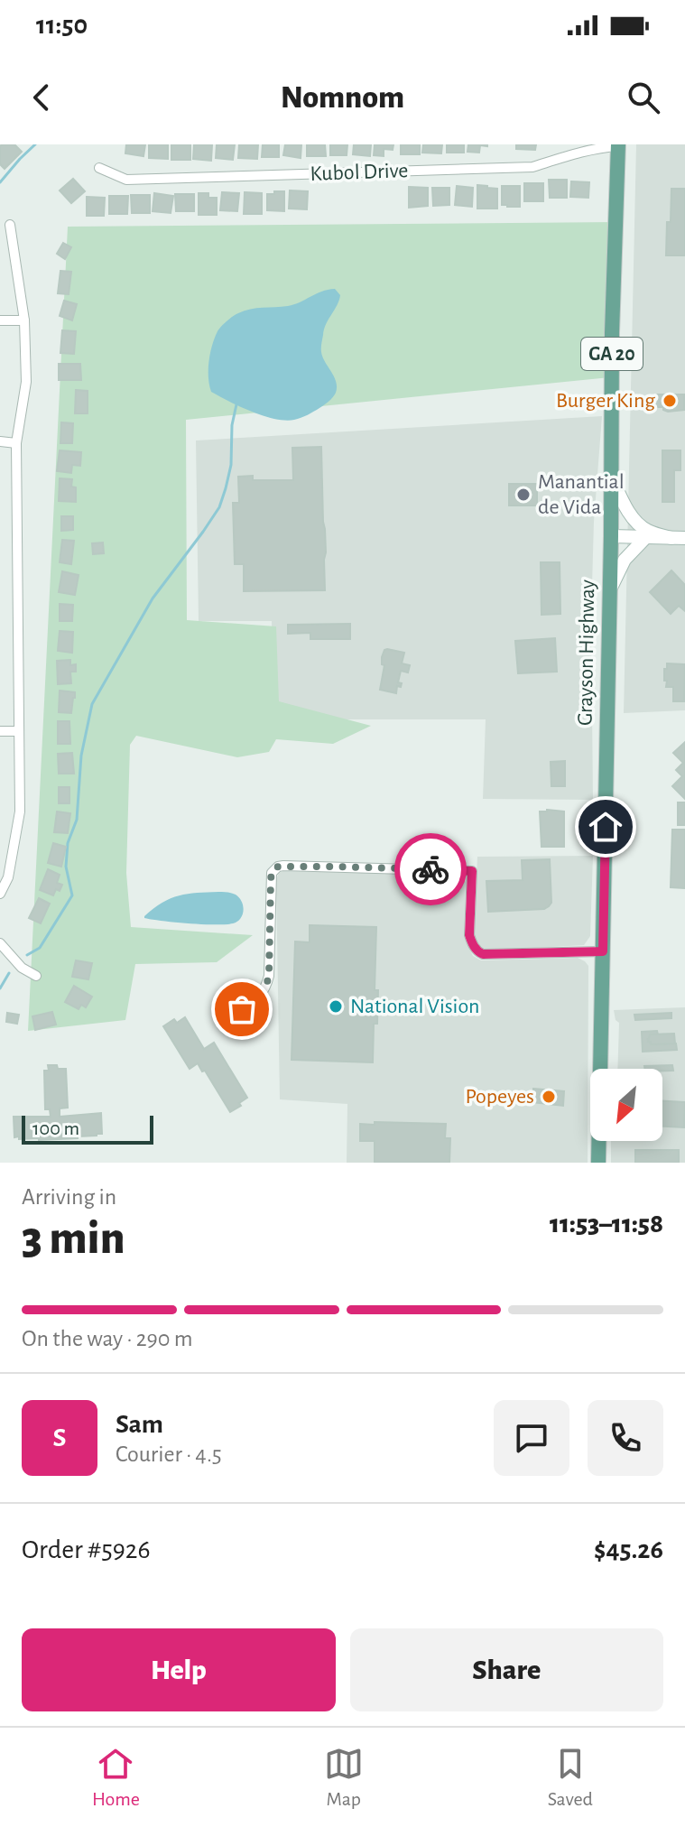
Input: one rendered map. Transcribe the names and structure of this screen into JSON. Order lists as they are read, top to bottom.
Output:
{
  "streets": {
    "main road": ["GA 20", "Grayson Highway"],
    "street": ["Kubol Drive"]
  },
  "crossings": [
    ["Kubol Drive", "Grayson Highway"]
  ],
  "places": [
    "Burger King",
    "Manantial de Vida",
    "National Vision",
    "Popeyes"
  ],
  "scale_bar": "100 m",
  "north": "bottom left",
  "page": {
    "status": "11:50",
    "header": "Nomnom",
    "scale": "100 m",
    "heading": ["3 min", "Arriving in", "11:53–11:58"],
    "panel": [
      "Sam",
      "Courier · 4.5",
      "Order #5926",
      "$45.26"
    ],
    "bar": "On the way · 290 m",
    "round": "S",
    "buttons": ["Help", "Share"],
    "tabs": ["Home", "Map", "Saved"]
  }
}
